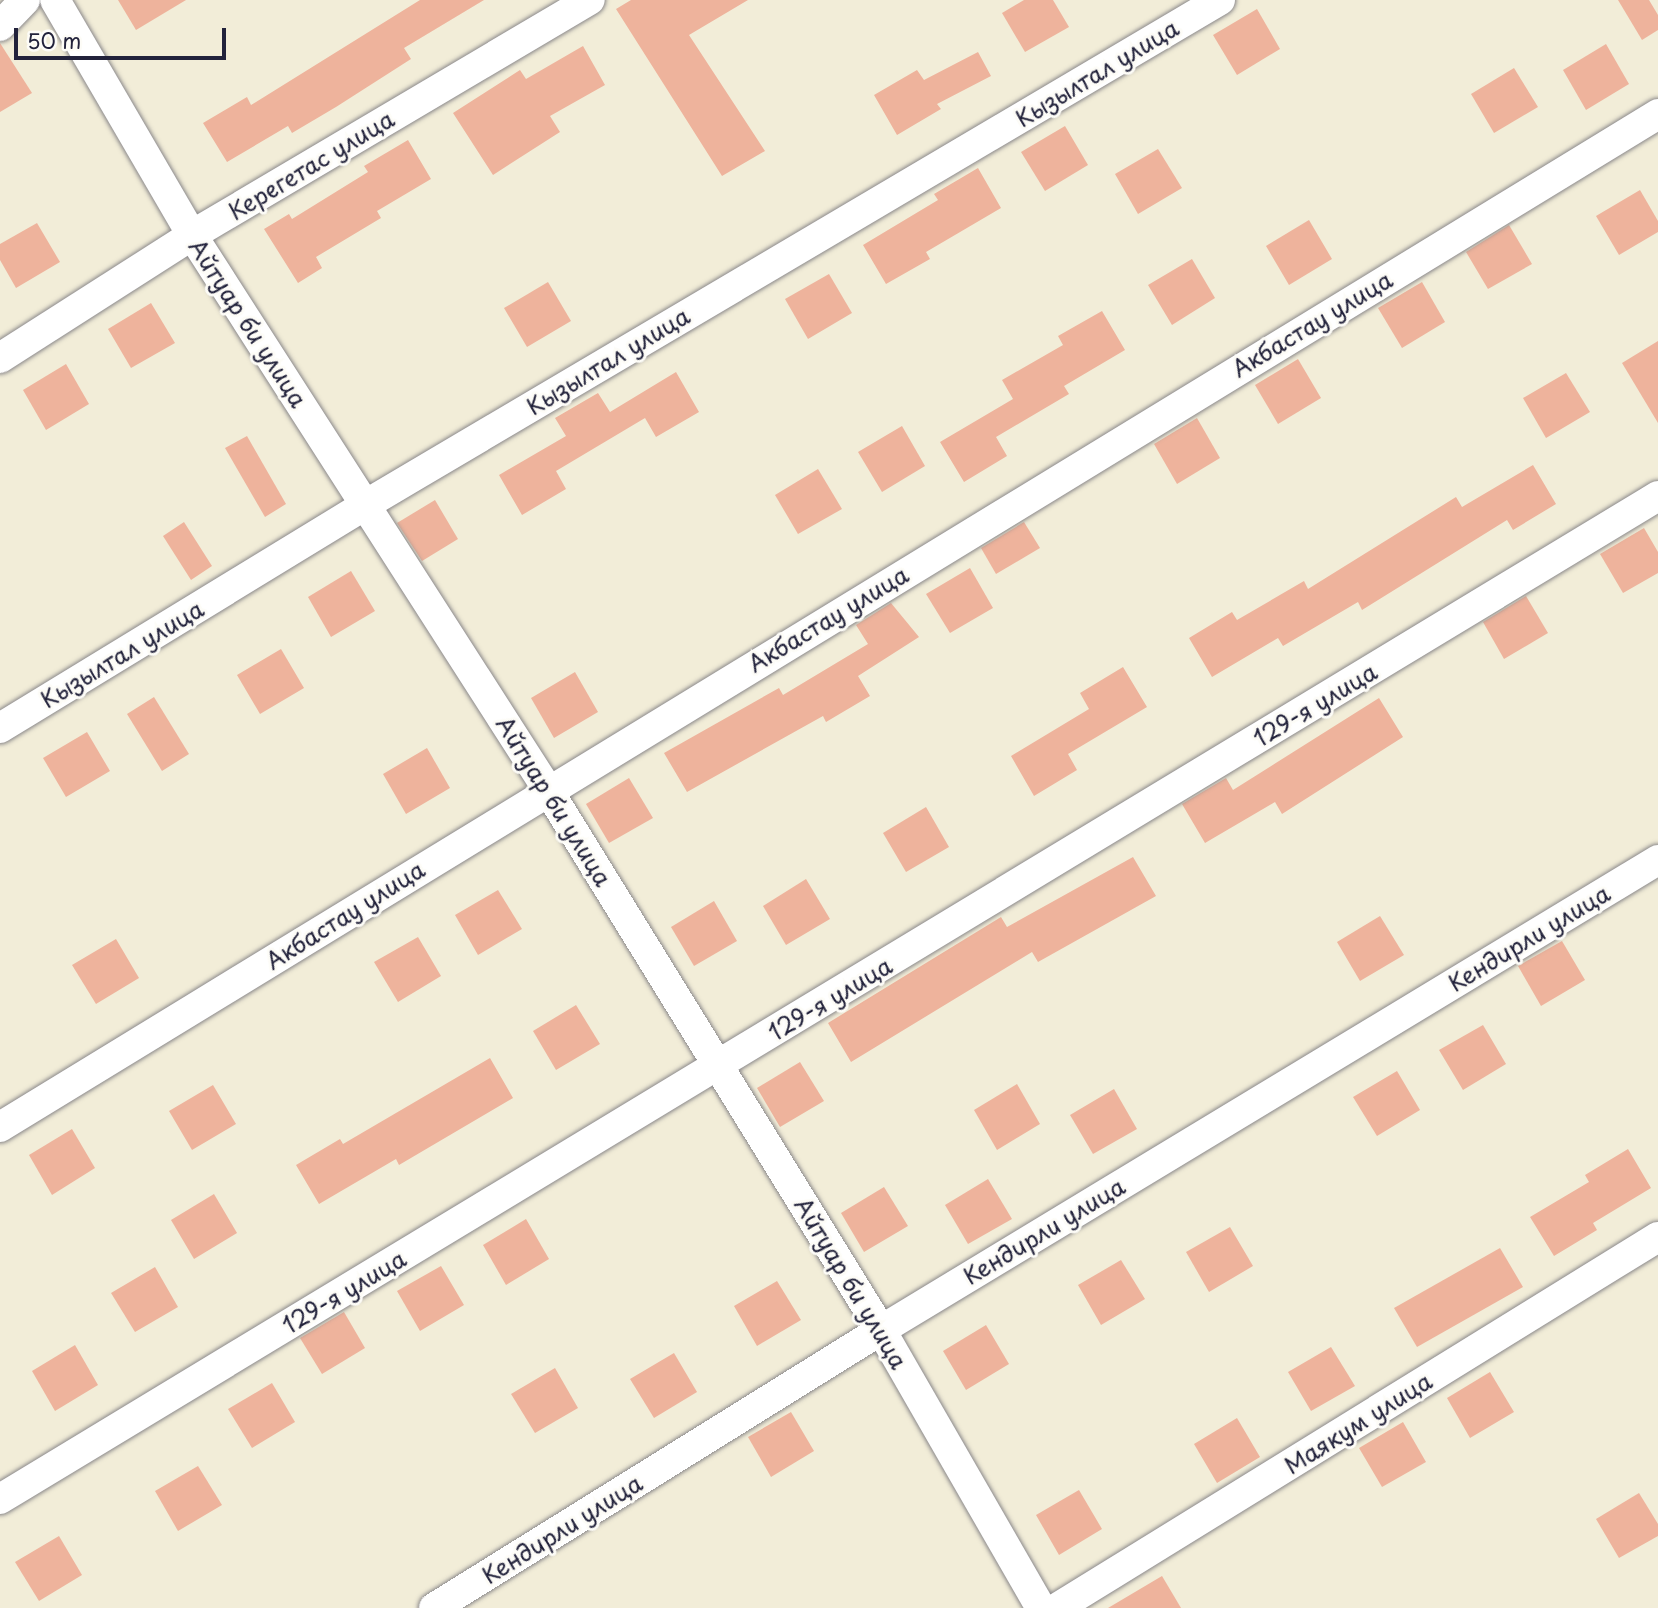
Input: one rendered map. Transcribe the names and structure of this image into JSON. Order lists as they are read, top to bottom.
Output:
{
  "streets": {
    "street": [
      "Кызылтал улица",
      "Керегетас улица",
      "Айтуар би улица",
      "Акбастау улица",
      "129-я улица",
      "Кендирли улица",
      "Маякум улица"
    ]
  },
  "crossings": [
    ["Кызылтал улица", "Айтуар би улица"],
    ["Керегетас улица", "Айтуар би улица"],
    ["Айтуар би улица", "Акбастау улица"],
    ["Айтуар би улица", "129-я улица"],
    ["Айтуар би улица", "Кендирли улица"]
  ],
  "scale_bar": "50 m"
}
